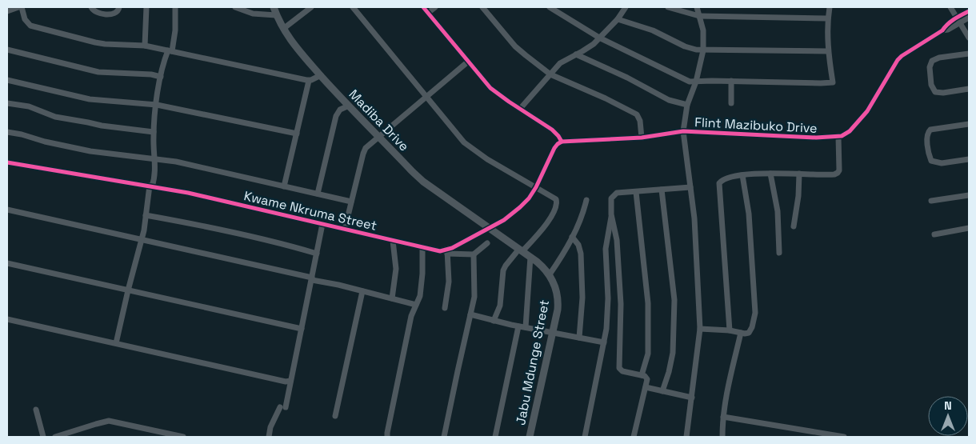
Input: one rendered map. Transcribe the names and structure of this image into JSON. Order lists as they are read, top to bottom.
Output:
{
  "streets": {
    "street": [
      "Madiba Drive",
      "Flint Mazibuko Drive",
      "Kwame Nkruma Street",
      "Jabu Mdunge Street"
    ]
  },
  "crossings": [
    ["Madiba Drive", "Jabu Mdunge Street"]
  ],
  "north": "top"
}
